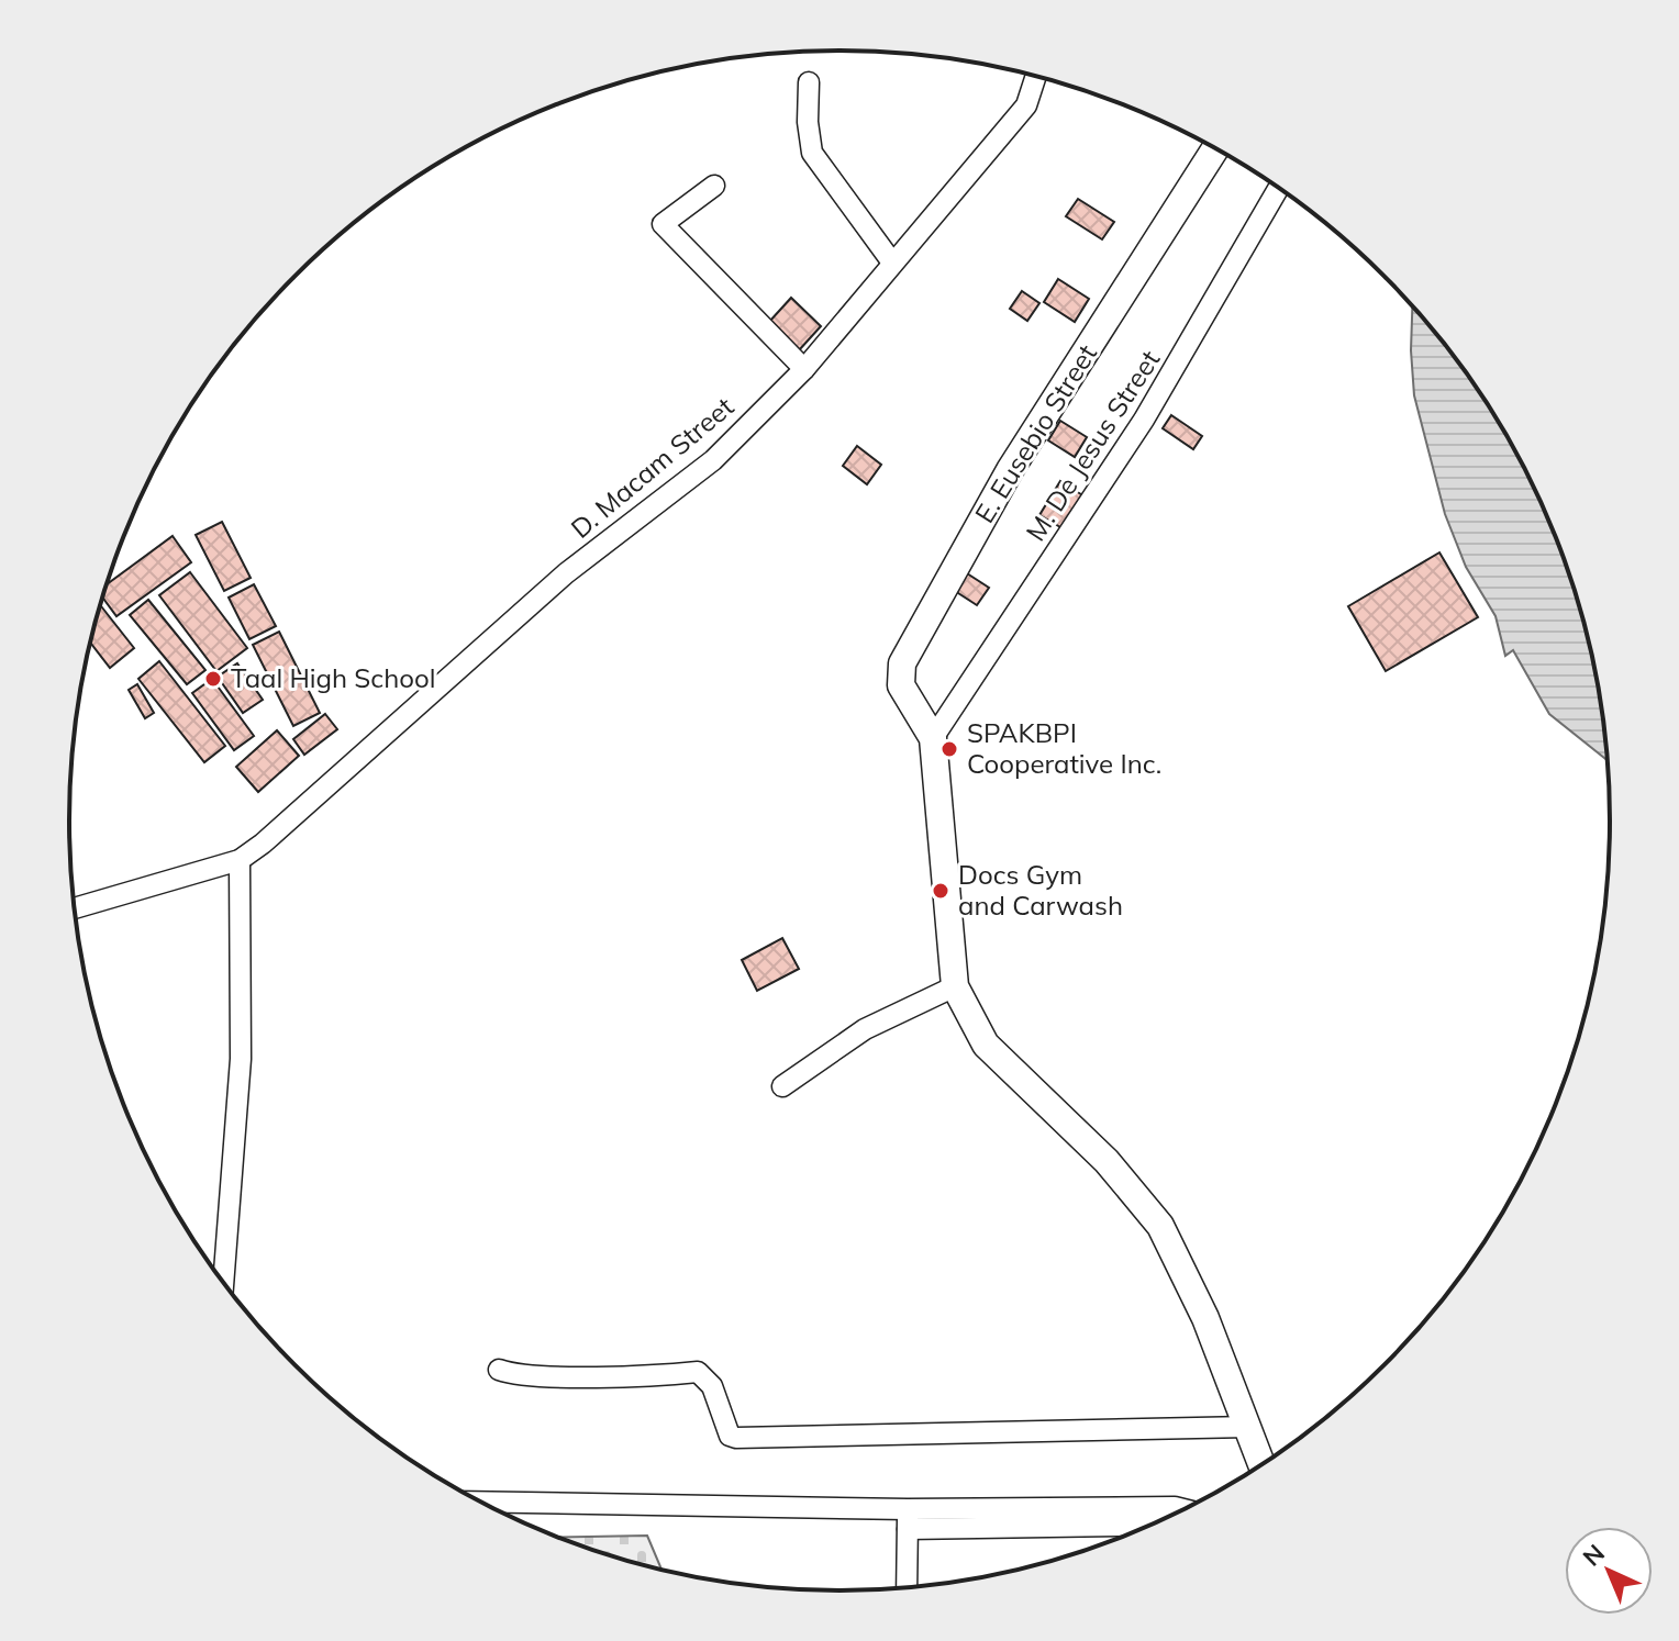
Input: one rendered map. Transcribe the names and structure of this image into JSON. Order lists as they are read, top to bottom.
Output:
{
  "streets": {
    "main road": ["E. Eusebio Street"],
    "street": ["M. De Jesus Street", "D. Macam Street"]
  },
  "crossings": [
    ["E. Eusebio Street", "M. De Jesus Street"]
  ],
  "places": ["Taal High School", "SPAKBPI Cooperative Inc.", "Docs Gym and Carwash"],
  "north": "top left"
}
